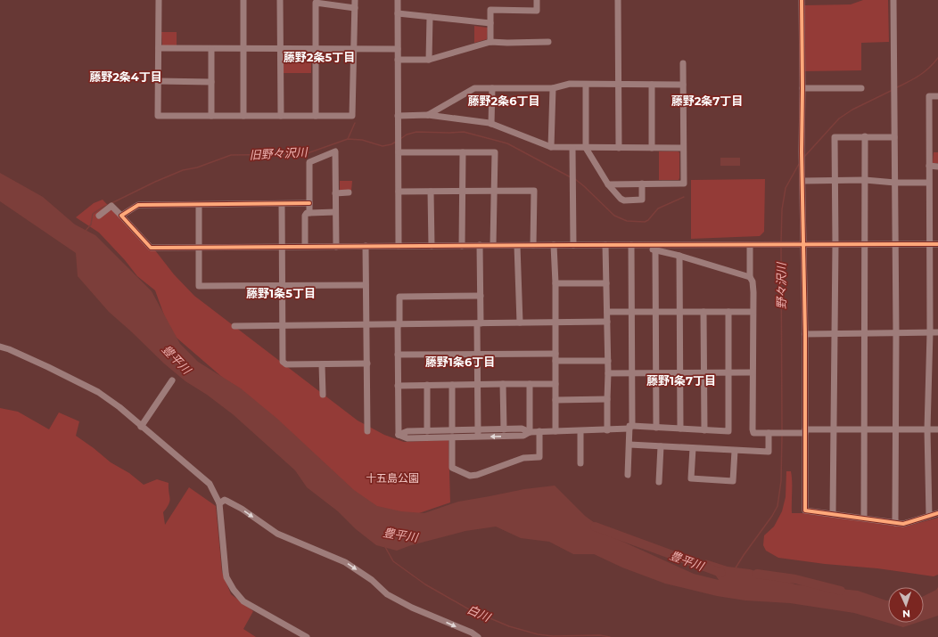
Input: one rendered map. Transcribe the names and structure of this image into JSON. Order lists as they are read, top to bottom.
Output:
{
  "districts": [
    "藤野2条5丁目",
    "藤野2条4丁目",
    "藤野2条6丁目",
    "藤野2条7丁目",
    "藤野1条5丁目",
    "藤野1条6丁目",
    "藤野1条7丁目"
  ],
  "water": [
    "旧野々沢川",
    "野々沢川",
    "豊平川",
    "白川"
  ],
  "parks": ["十五島公園"],
  "north": "bottom"
}
